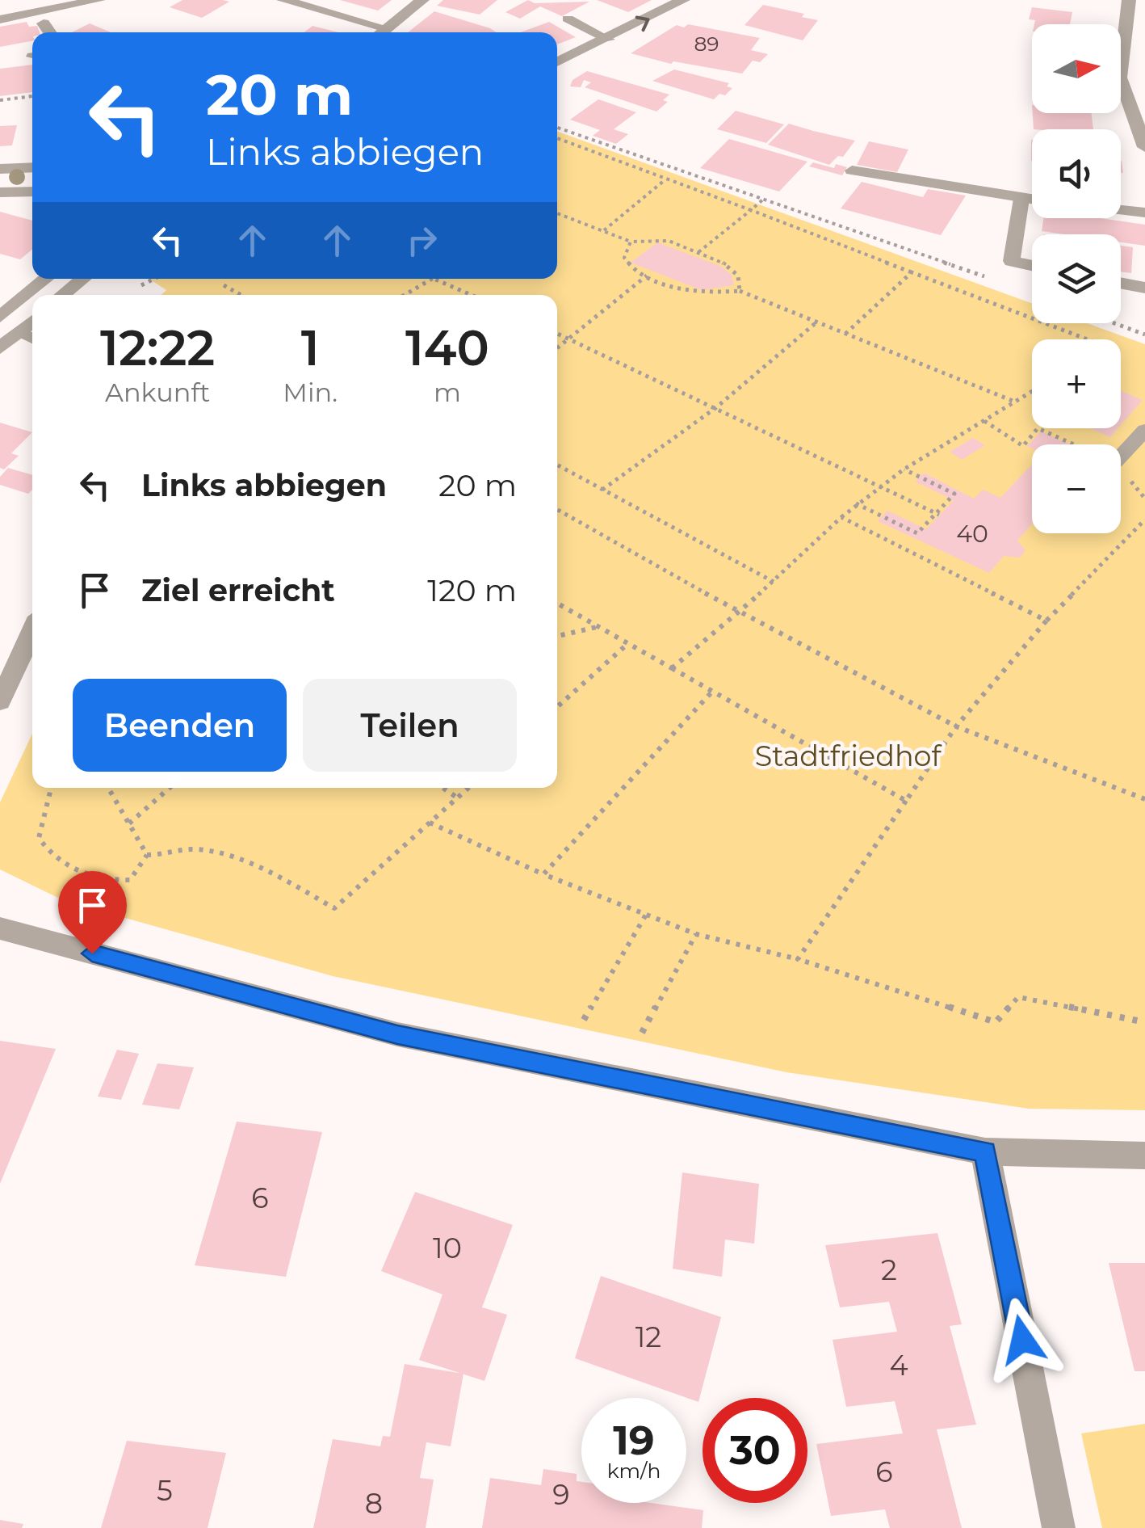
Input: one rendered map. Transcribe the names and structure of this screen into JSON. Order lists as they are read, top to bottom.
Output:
{
  "parks": ["Stadtfriedhof"],
  "house_numbers": [
    "89",
    "40",
    "6",
    "10",
    "2",
    "12",
    "4",
    "6",
    "5",
    "9",
    "8"
  ],
  "north": "right",
  "page": {
    "map_buttons": ["+", "−"],
    "turn": ["20 m", "Links abbiegen"],
    "eta": [
      "12:22",
      "Ankunft",
      "1",
      "Min.",
      "140",
      "m"
    ],
    "list": [
      {
        "name": "Links abbiegen",
        "value": "20 m"
      },
      {
        "name": "Ziel erreicht",
        "value": "120 m"
      }
    ],
    "buttons": ["Beenden", "Teilen"],
    "speed": "19 km/h",
    "limit": "30"
  }
}
